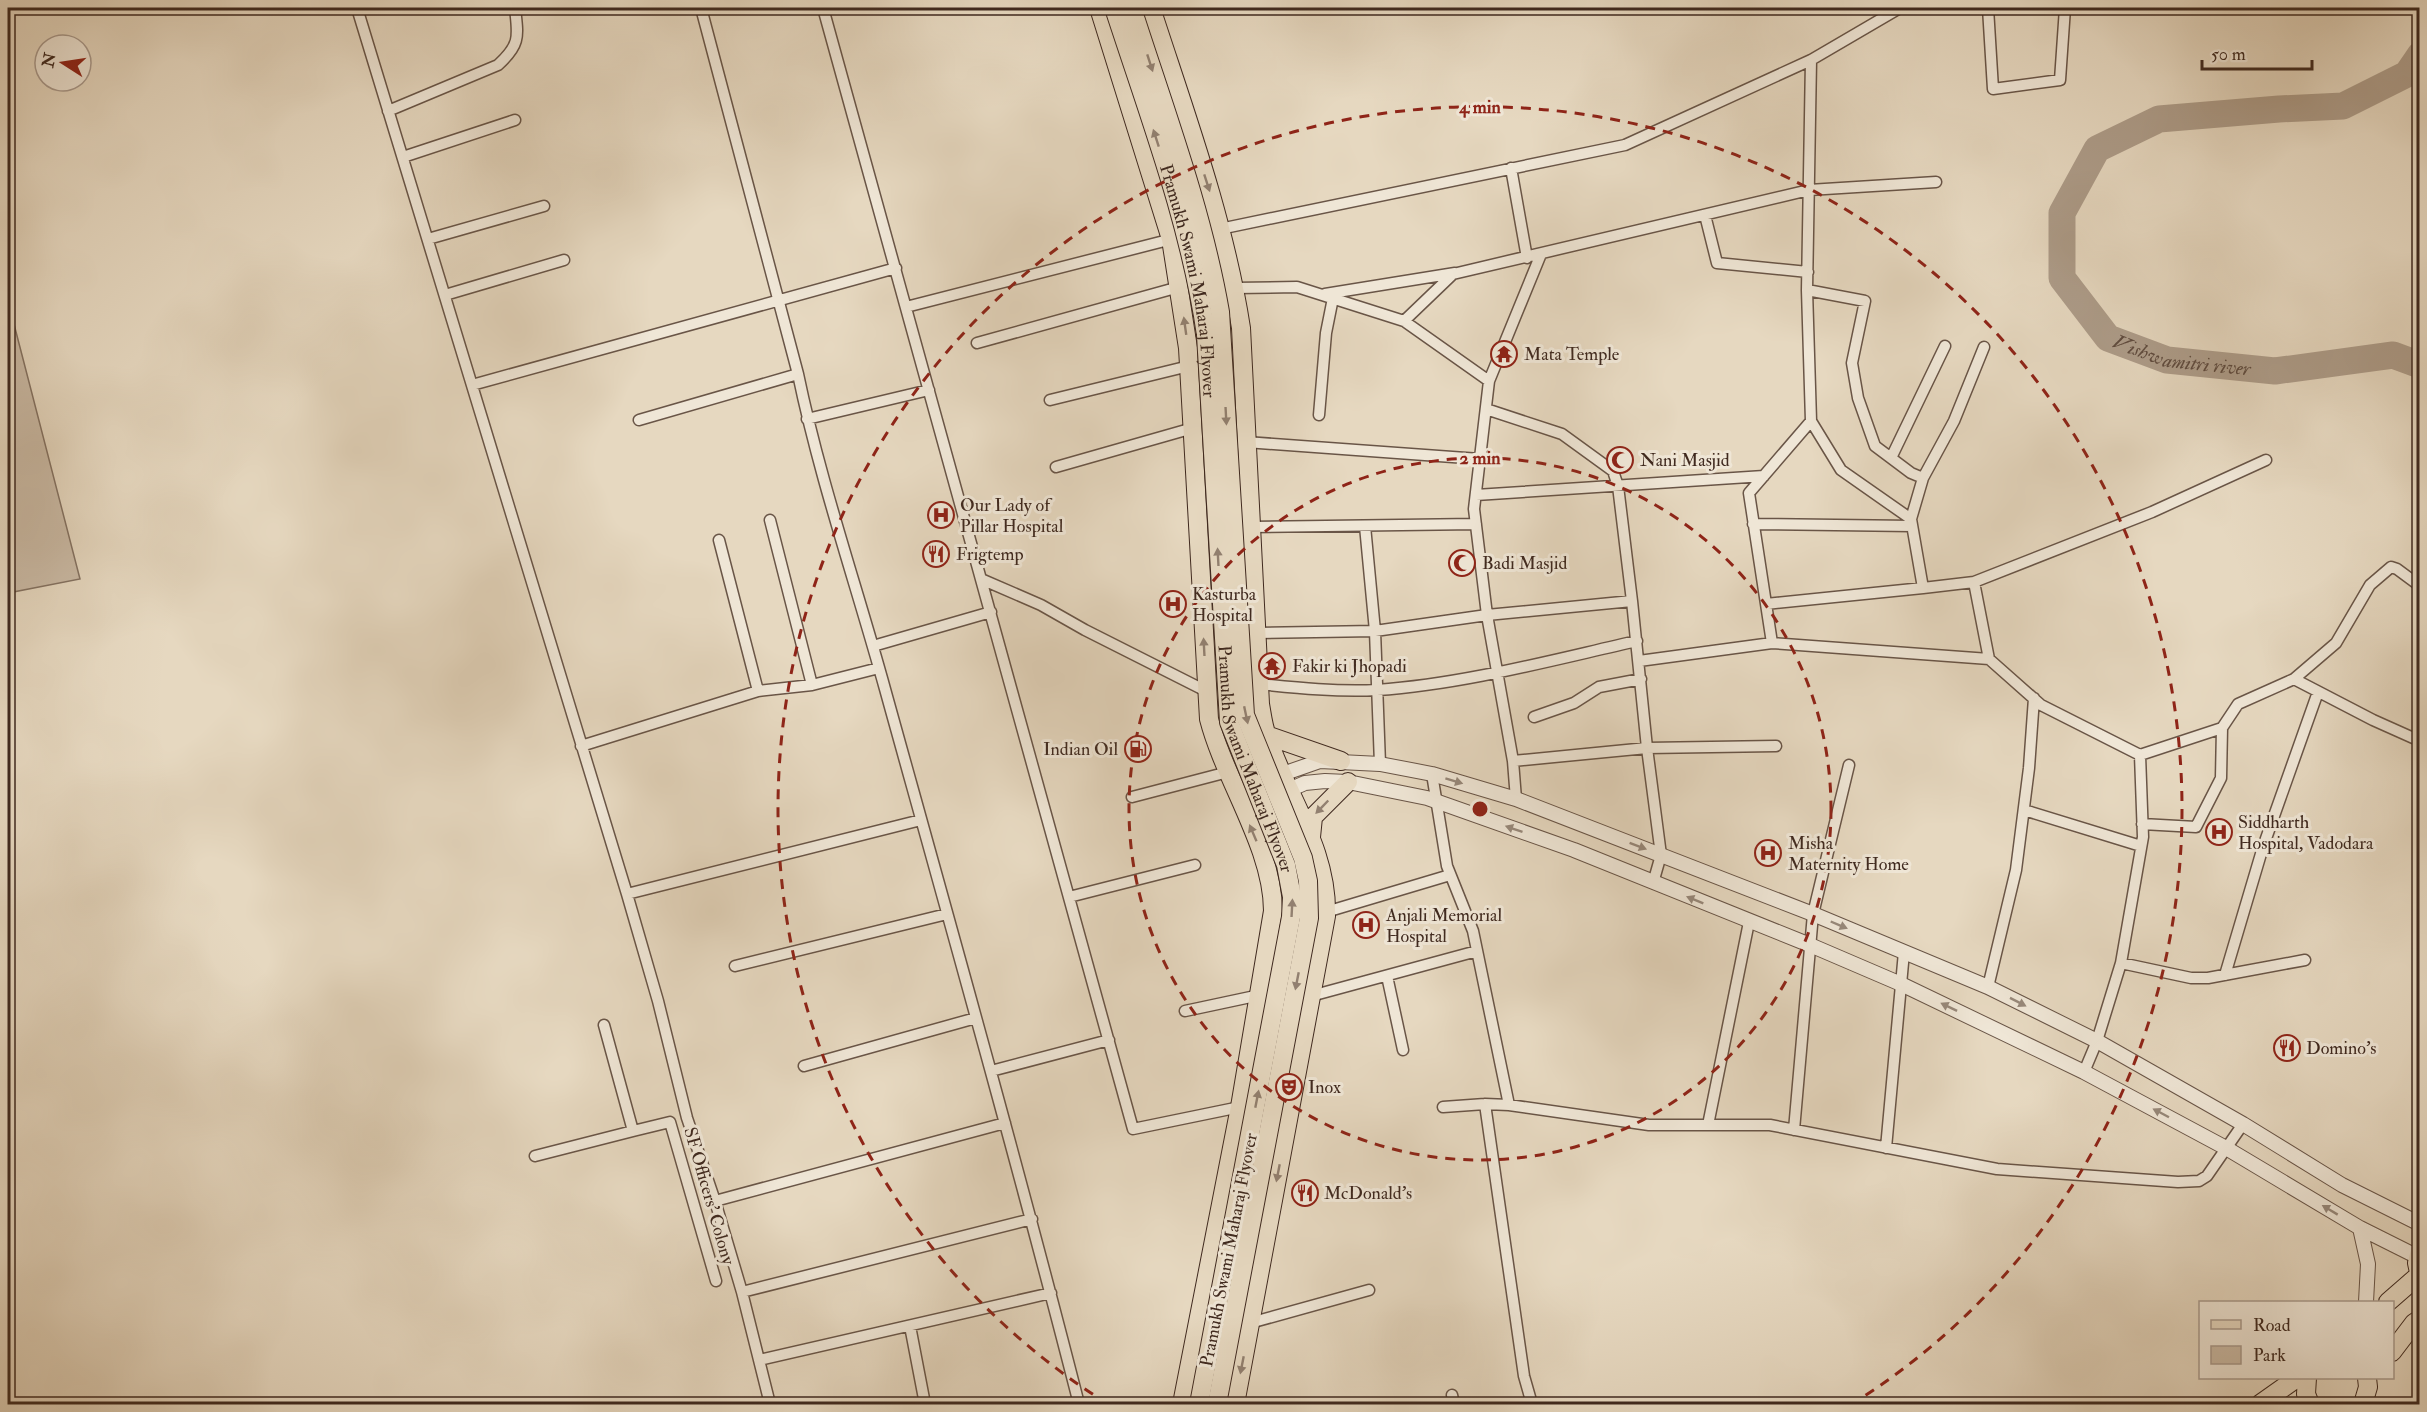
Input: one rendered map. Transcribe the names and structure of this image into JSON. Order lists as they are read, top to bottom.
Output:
{
  "streets": {
    "main road": ["Pramukh Swami Maharaj Flyover"],
    "street": ["SF Officers' Colony"]
  },
  "water": ["Vishwamitri river"],
  "places": {
    "temple": ["Mata Temple", "Fakir ki Jhopadi"],
    "mosque": ["Nani Masjid", "Badi Masjid"],
    "hospital": [
      "Our Lady of Pillar Hospital",
      "Kasturba Hospital",
      "Siddharth Hospital, Vadodara",
      "Misha Maternity Home",
      "Anjali Memorial Hospital"
    ],
    "restaurant": ["Frigtemp", "Domino's", "McDonald's"],
    "fuel station": ["Indian Oil"],
    "theatre": ["Inox"]
  },
  "legend": ["Road", "Park"],
  "scale_bar": "50 m",
  "north": "left",
  "rings": ["4 min", "2 min"]
}
